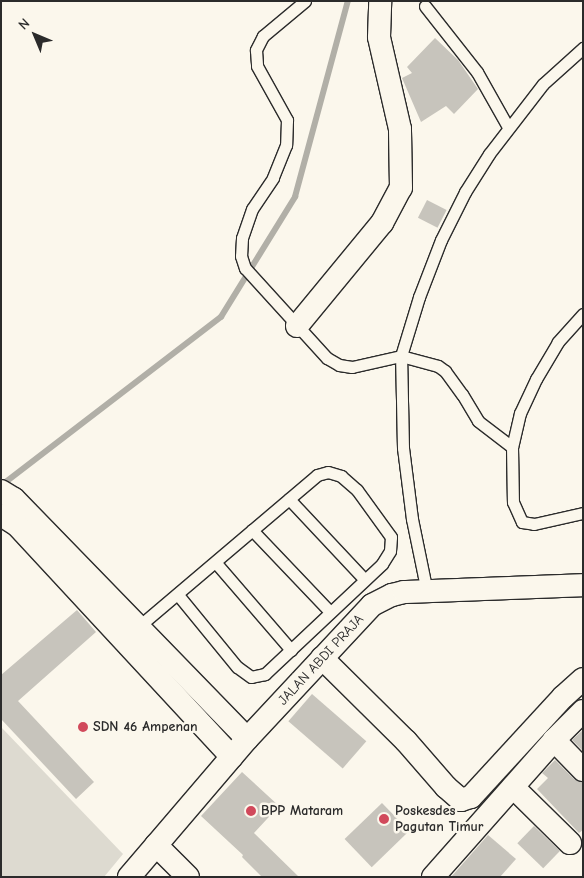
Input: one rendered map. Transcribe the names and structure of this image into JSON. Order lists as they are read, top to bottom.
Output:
{
  "streets": {
    "street": ["JALAN ABDI PRAJA"]
  },
  "places": ["SDN 46 Ampenan", "BPP Mataram", "Poskesdes Pagutan Timur"],
  "north": "top left"
}
